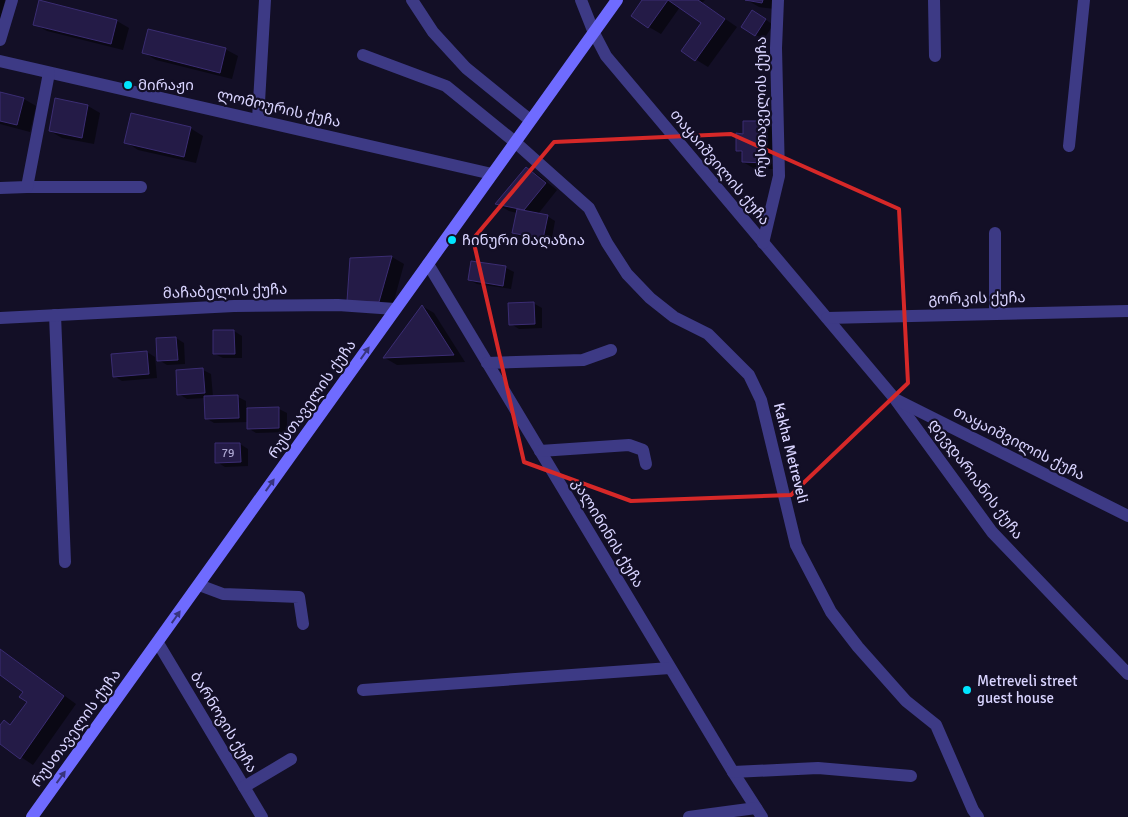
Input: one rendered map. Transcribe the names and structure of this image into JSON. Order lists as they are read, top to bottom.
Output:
{
  "streets": {
    "main road": ["რუსთაველის ქუჩა"],
    "street": [
      "ლომოურის ქუჩა",
      "თაყაიშვილის ქუჩა",
      "მაჩაბელის ქუჩა",
      "გორკის ქუჩა",
      "Kakha Metreveli",
      "დევდარიანის ქუჩა",
      "კალინინის ქუჩა",
      "ბარნოვის ქუჩა"
    ]
  },
  "crossings": [
    ["რუსთაველის ქუჩა", "ლომოურის ქუჩა"],
    ["რუსთაველის ქუჩა", "თაყაიშვილის ქუჩა"],
    ["რუსთაველის ქუჩა", "მაჩაბელის ქუჩა"],
    ["რუსთაველის ქუჩა", "Kakha Metreveli"],
    ["რუსთაველის ქუჩა", "კალინინის ქუჩა"],
    ["რუსთაველის ქუჩა", "ბარნოვის ქუჩა"],
    ["თაყაიშვილის ქუჩა", "გორკის ქუჩა"],
    ["თაყაიშვილის ქუჩა", "დევდარიანის ქუჩა"],
    ["გორკის ქუჩა", "დევდარიანის ქუჩა"]
  ],
  "one_way": ["რუსთაველის ქუჩა"],
  "places": ["მირაჟი", "ჩინური მაღაზია", "Metreveli street guest house"],
  "house_numbers": ["79"]
}
